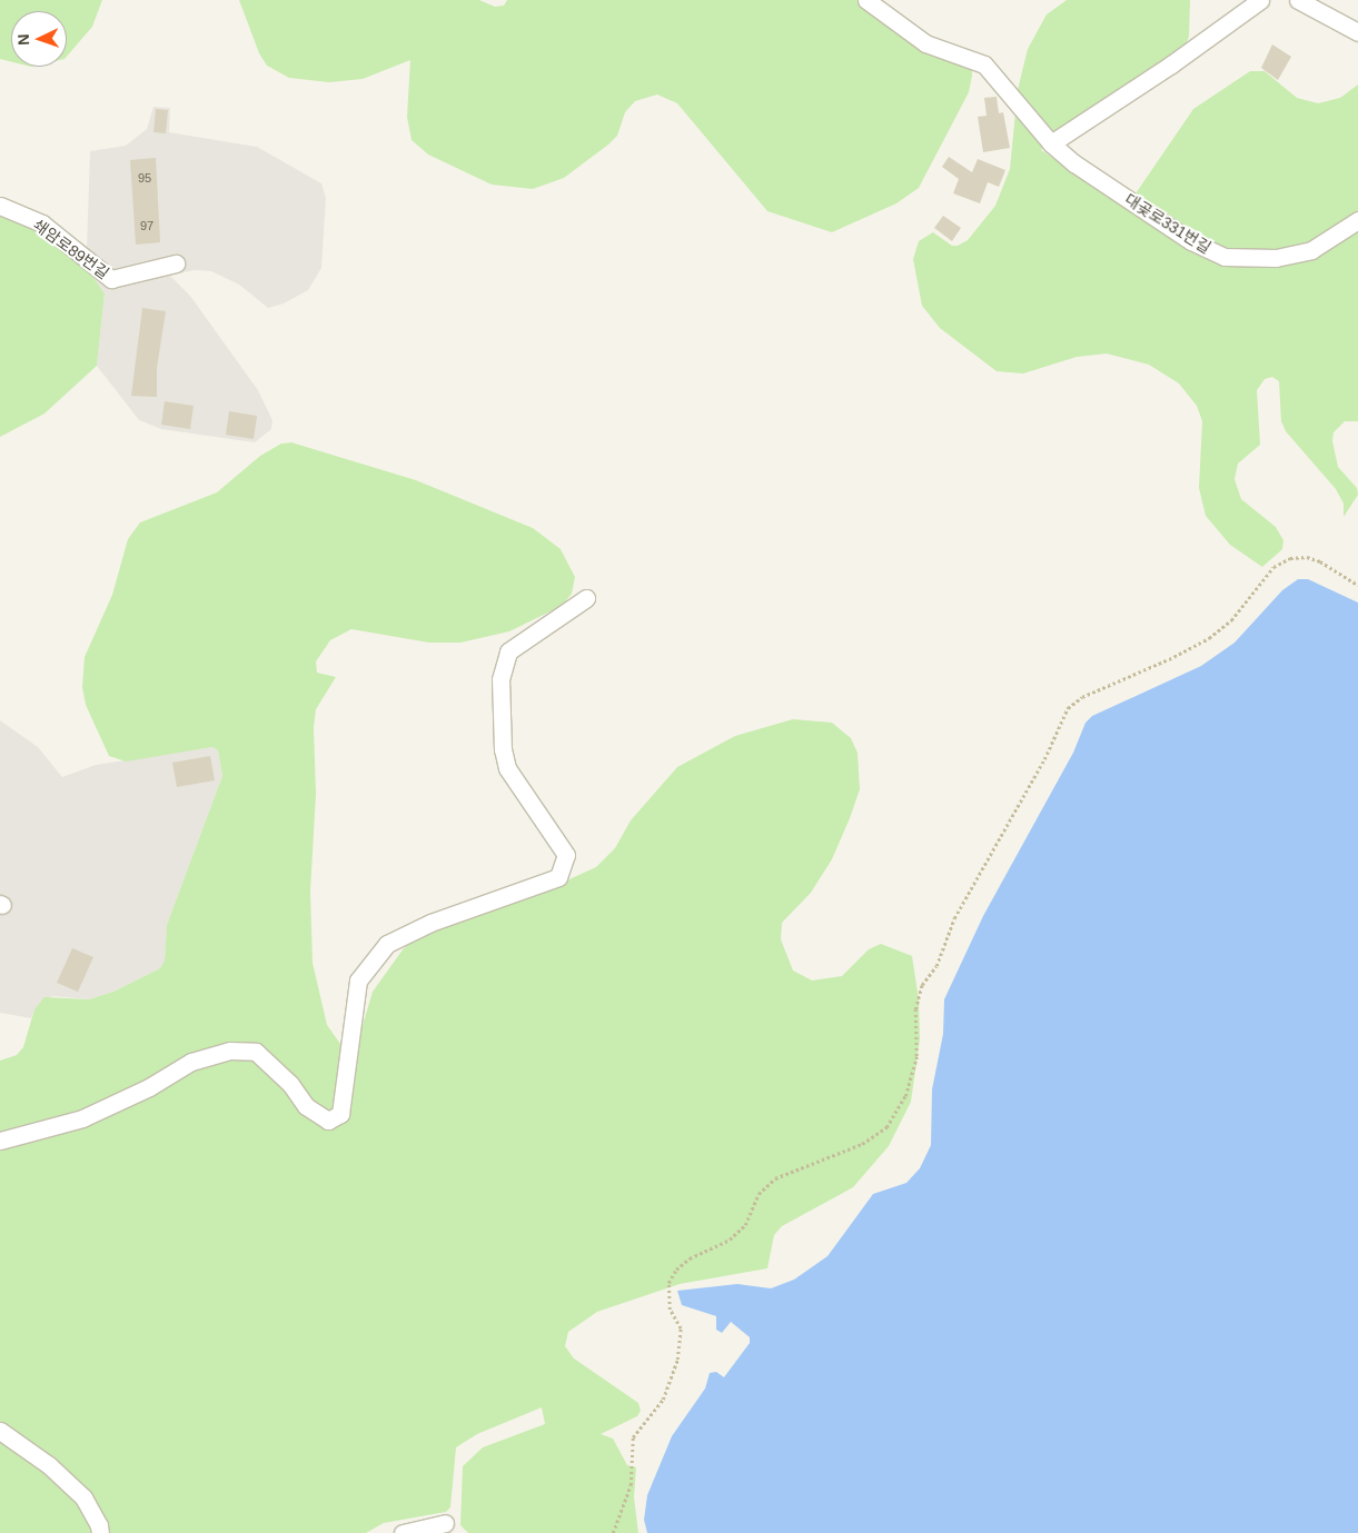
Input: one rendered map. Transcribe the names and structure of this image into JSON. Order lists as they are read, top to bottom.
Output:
{
  "streets": {
    "lane": ["대곶로331번길", "쇄암로89번길"]
  },
  "house_numbers": ["95", "97"],
  "north": "left"
}
